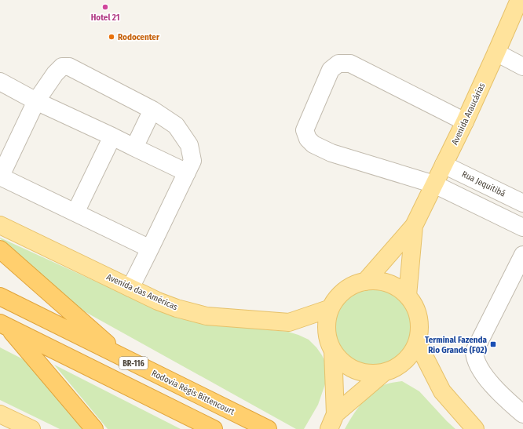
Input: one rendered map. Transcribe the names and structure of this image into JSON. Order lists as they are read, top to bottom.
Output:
{
  "streets": {
    "highway": ["BR-116", "Rodovia Régis Bittencourt"],
    "main road": ["Avenida Araucárias", "Avenida das Américas"],
    "street": ["Rua Jequitibá"]
  },
  "crossings": [
    ["Avenida Araucárias", "Rua Jequitibá"],
    ["Avenida Araucárias", "Avenida das Américas"]
  ],
  "places": {
    "other": ["Hotel 21", "Rodocenter"],
    "transit": ["Terminal Fazenda Rio Grande (F02)"]
  }
}
